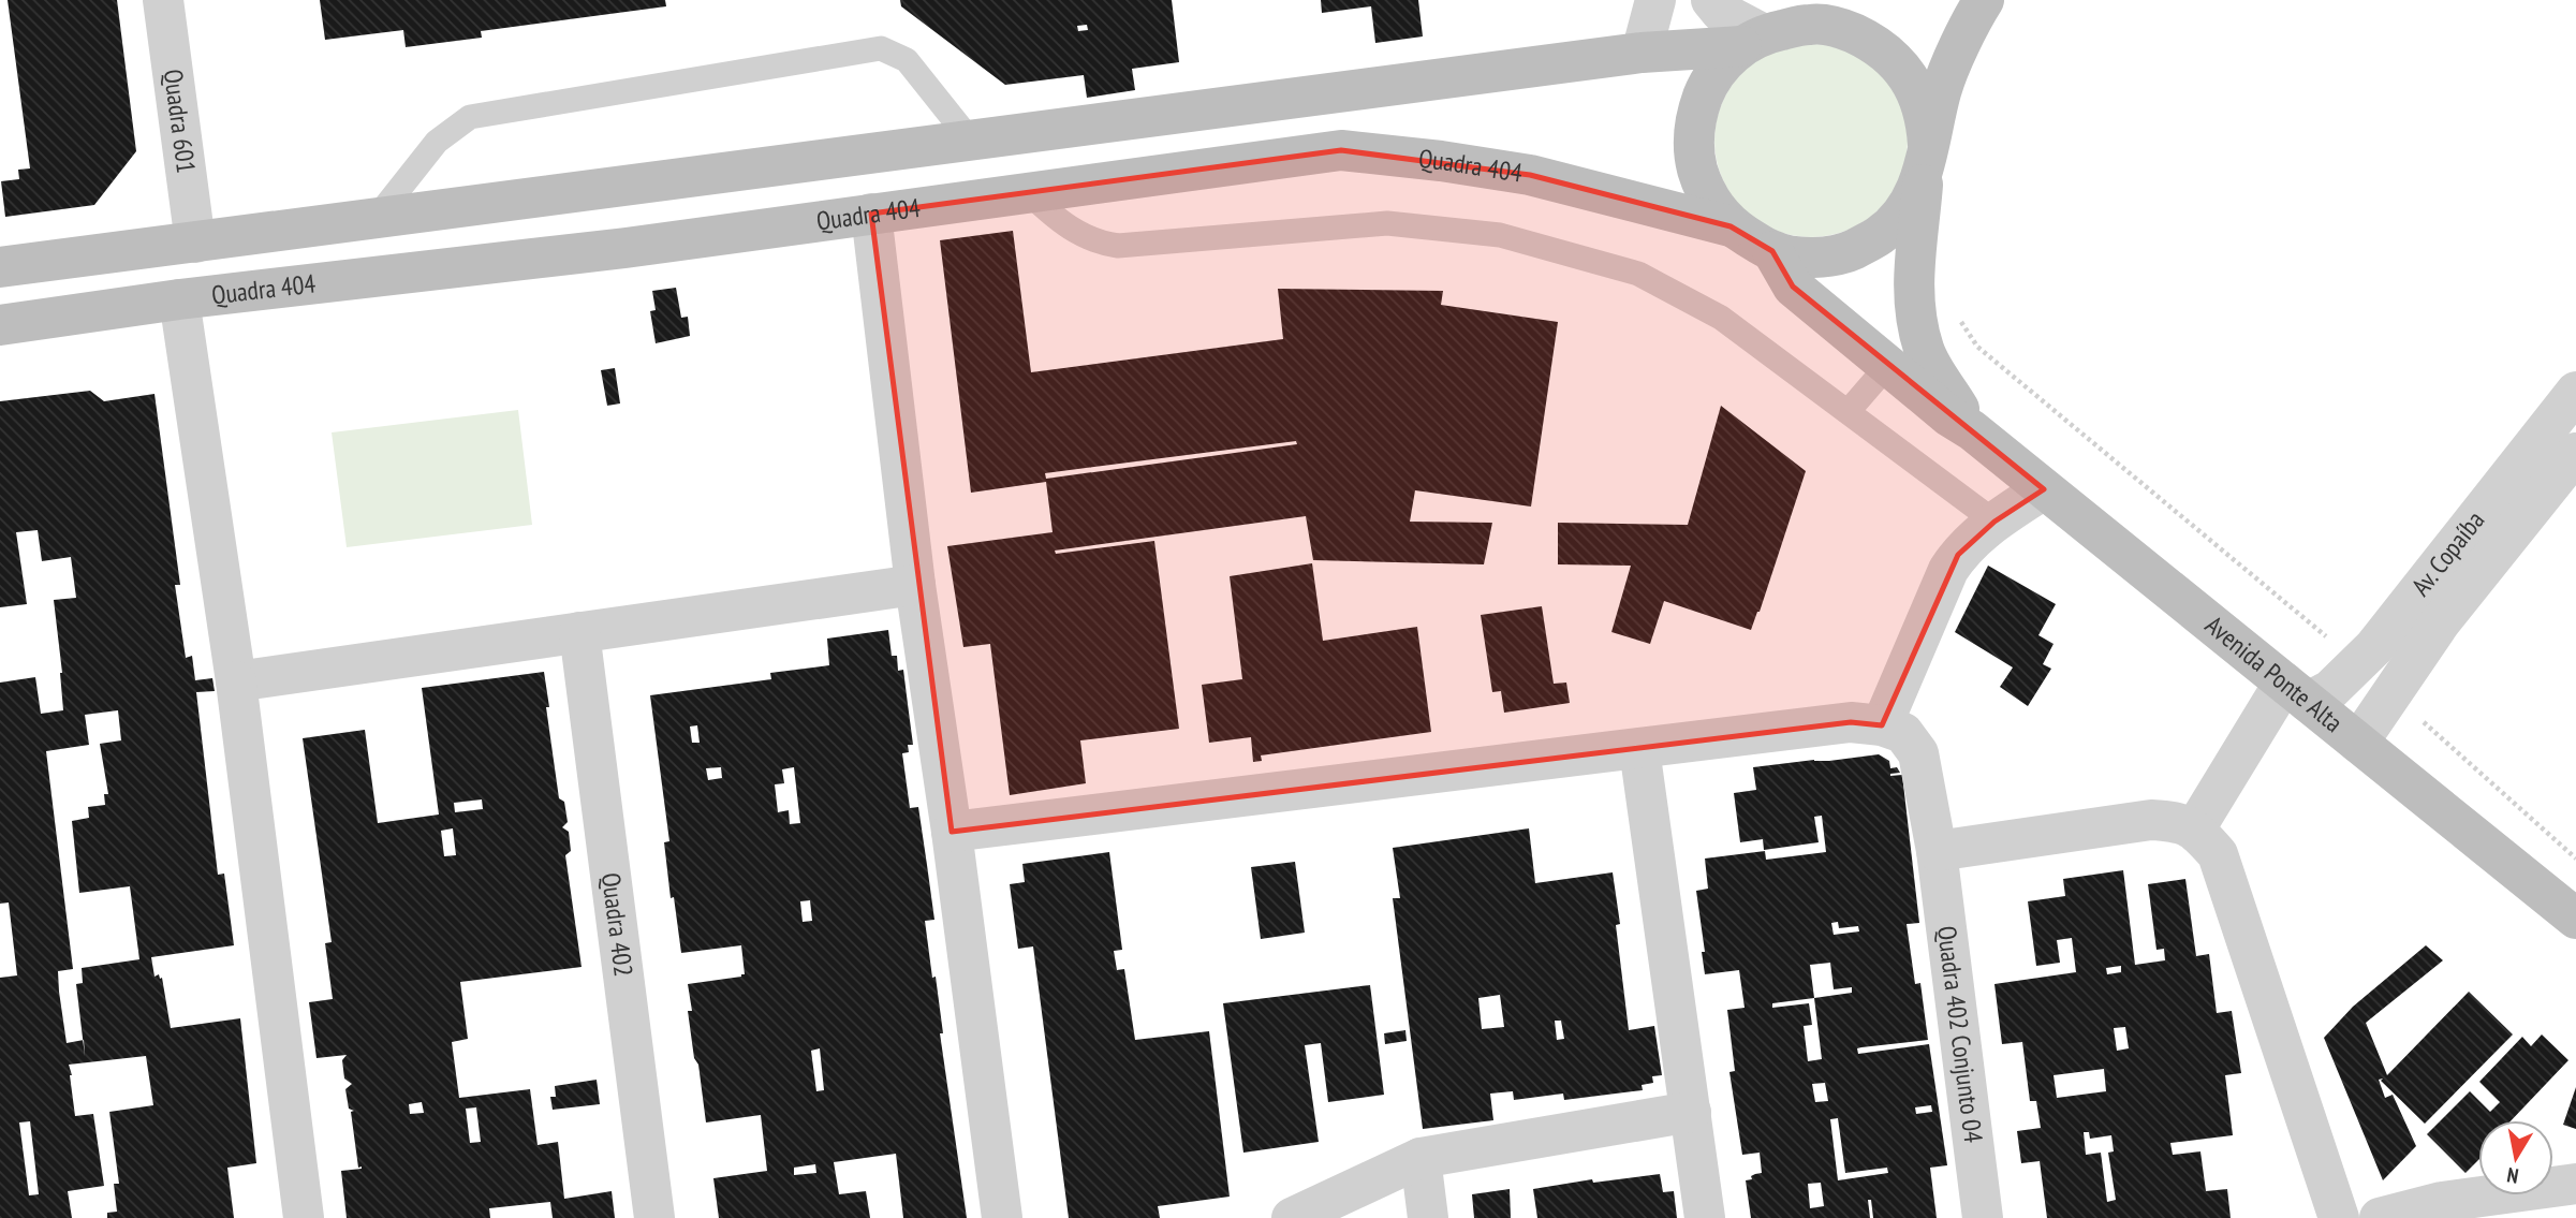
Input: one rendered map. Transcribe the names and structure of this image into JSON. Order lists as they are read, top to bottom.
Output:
{
  "streets": {
    "main road": ["Quadra 404", "Avenida Ponte Alta"],
    "street": [
      "Quadra 601",
      "Av. Copaíba",
      "Quadra 402",
      "Quadra 402 Conjunto 04"
    ]
  },
  "crossings": [
    ["Quadra 404", "Avenida Ponte Alta"],
    ["Av. Copaíba", "Avenida Ponte Alta"]
  ],
  "north": "bottom"
}
